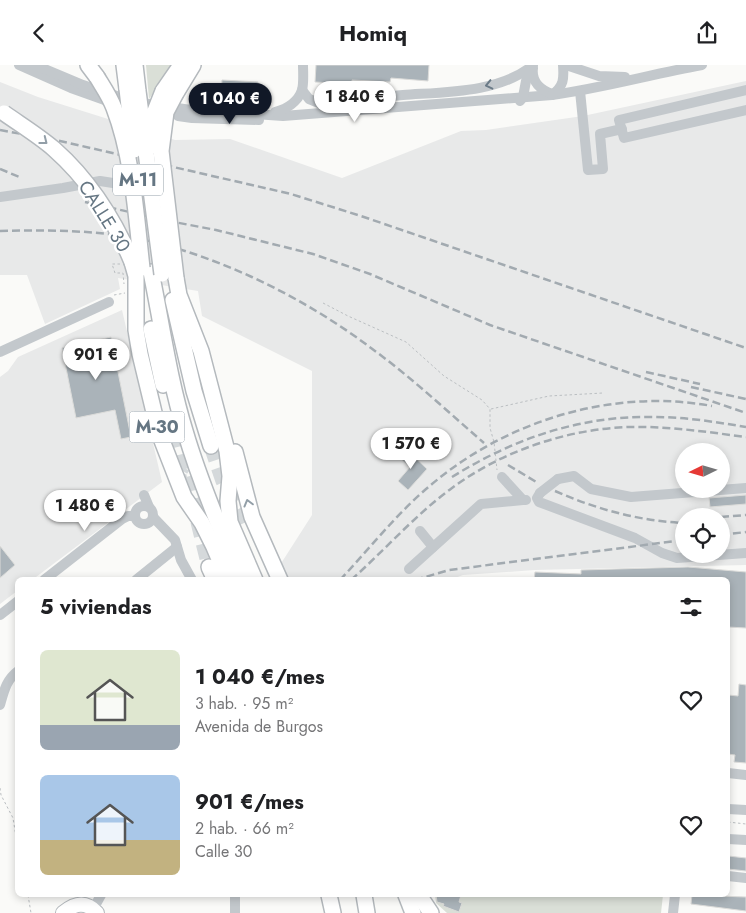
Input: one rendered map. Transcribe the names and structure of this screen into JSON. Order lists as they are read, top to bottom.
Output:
{
  "streets": {
    "highway": ["M-11", "CALLE 30", "M-30"]
  },
  "crossings": [
    ["M-11", "CALLE 30"]
  ],
  "north": "left",
  "page": {
    "header": "Homiq",
    "price": [
      "1 840 €",
      "1 040 €",
      "901 €",
      "1 570 €",
      "1 480 €"
    ],
    "heading": "5 viviendas",
    "list": [
      {
        "name": "1 040 €/mes",
        "note": "3 hab. · 95 m² · Avenida de Burgos"
      },
      {
        "name": "901 €/mes",
        "note": "2 hab. · 66 m² · Calle 30"
      }
    ]
  }
}
